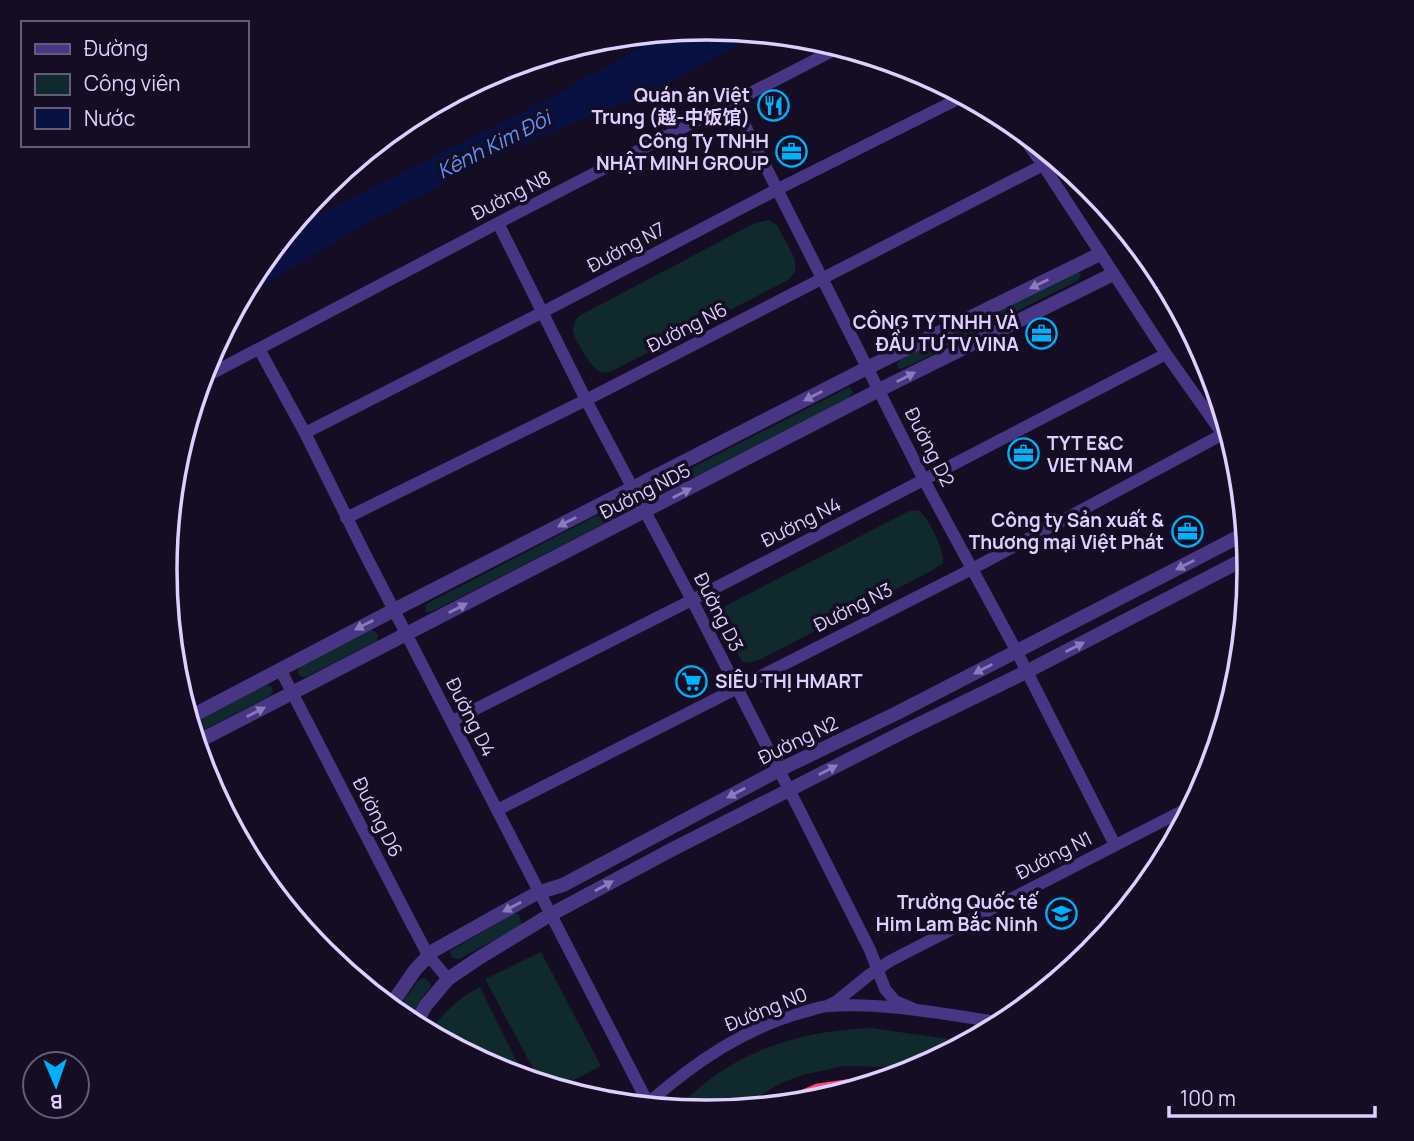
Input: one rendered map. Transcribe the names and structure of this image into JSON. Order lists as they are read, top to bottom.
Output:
{
  "streets": {
    "street": [
      "Đường N8",
      "Đường N7",
      "Đường N6",
      "Đường D2",
      "Đường ND5",
      "Đường N4",
      "Đường N3",
      "Đường D3",
      "Đường D4",
      "Đường N2",
      "Đường D6",
      "Đường N1",
      "Đường N0"
    ]
  },
  "crossings": [
    ["Đường N8", "Đường D2"],
    ["Đường N8", "Đường D3"],
    ["Đường N8", "Đường D4"],
    ["Đường N7", "Đường D2"],
    ["Đường N7", "Đường D3"],
    ["Đường N7", "Đường D4"],
    ["Đường N6", "Đường D2"],
    ["Đường N6", "Đường D3"],
    ["Đường N6", "Đường D4"],
    ["Đường D2", "Đường ND5"],
    ["Đường D2", "Đường N4"],
    ["Đường D2", "Đường N3"],
    ["Đường D2", "Đường N2"],
    ["Đường D2", "Đường N1"],
    ["Đường ND5", "Đường D3"],
    ["Đường ND5", "Đường D4"],
    ["Đường ND5", "Đường D6"],
    ["Đường N4", "Đường D3"],
    ["Đường N4", "Đường D4"],
    ["Đường N3", "Đường D3"],
    ["Đường N3", "Đường D4"],
    ["Đường D3", "Đường N2"],
    ["Đường D3", "Đường N1"],
    ["Đường D3", "Đường N0"],
    ["Đường D4", "Đường N2"],
    ["Đường N2", "Đường D6"],
    ["Đường N1", "Đường N0"]
  ],
  "water": ["Kênh Kim Đôi"],
  "places": {
    "restaurant": ["Quán ăn Việt Trung (越-中饭馆)"],
    "office": [
      "Công Ty TNHH NHẬT MINH GROUP",
      "CÔNG TY TNHH VÀ ĐẦU TƯ TV VINA",
      "TYT E&C VIET NAM",
      "Công ty Sản xuất & Thương mại Việt Phát"
    ],
    "supermarket": ["SIÊU THỊ HMART"],
    "school or university": ["Trường Quốc tế Him Lam Bắc Ninh"]
  },
  "legend": ["Đường", "Công viên", "Nước"],
  "scale_bar": "100 m",
  "north": "bottom"
}
